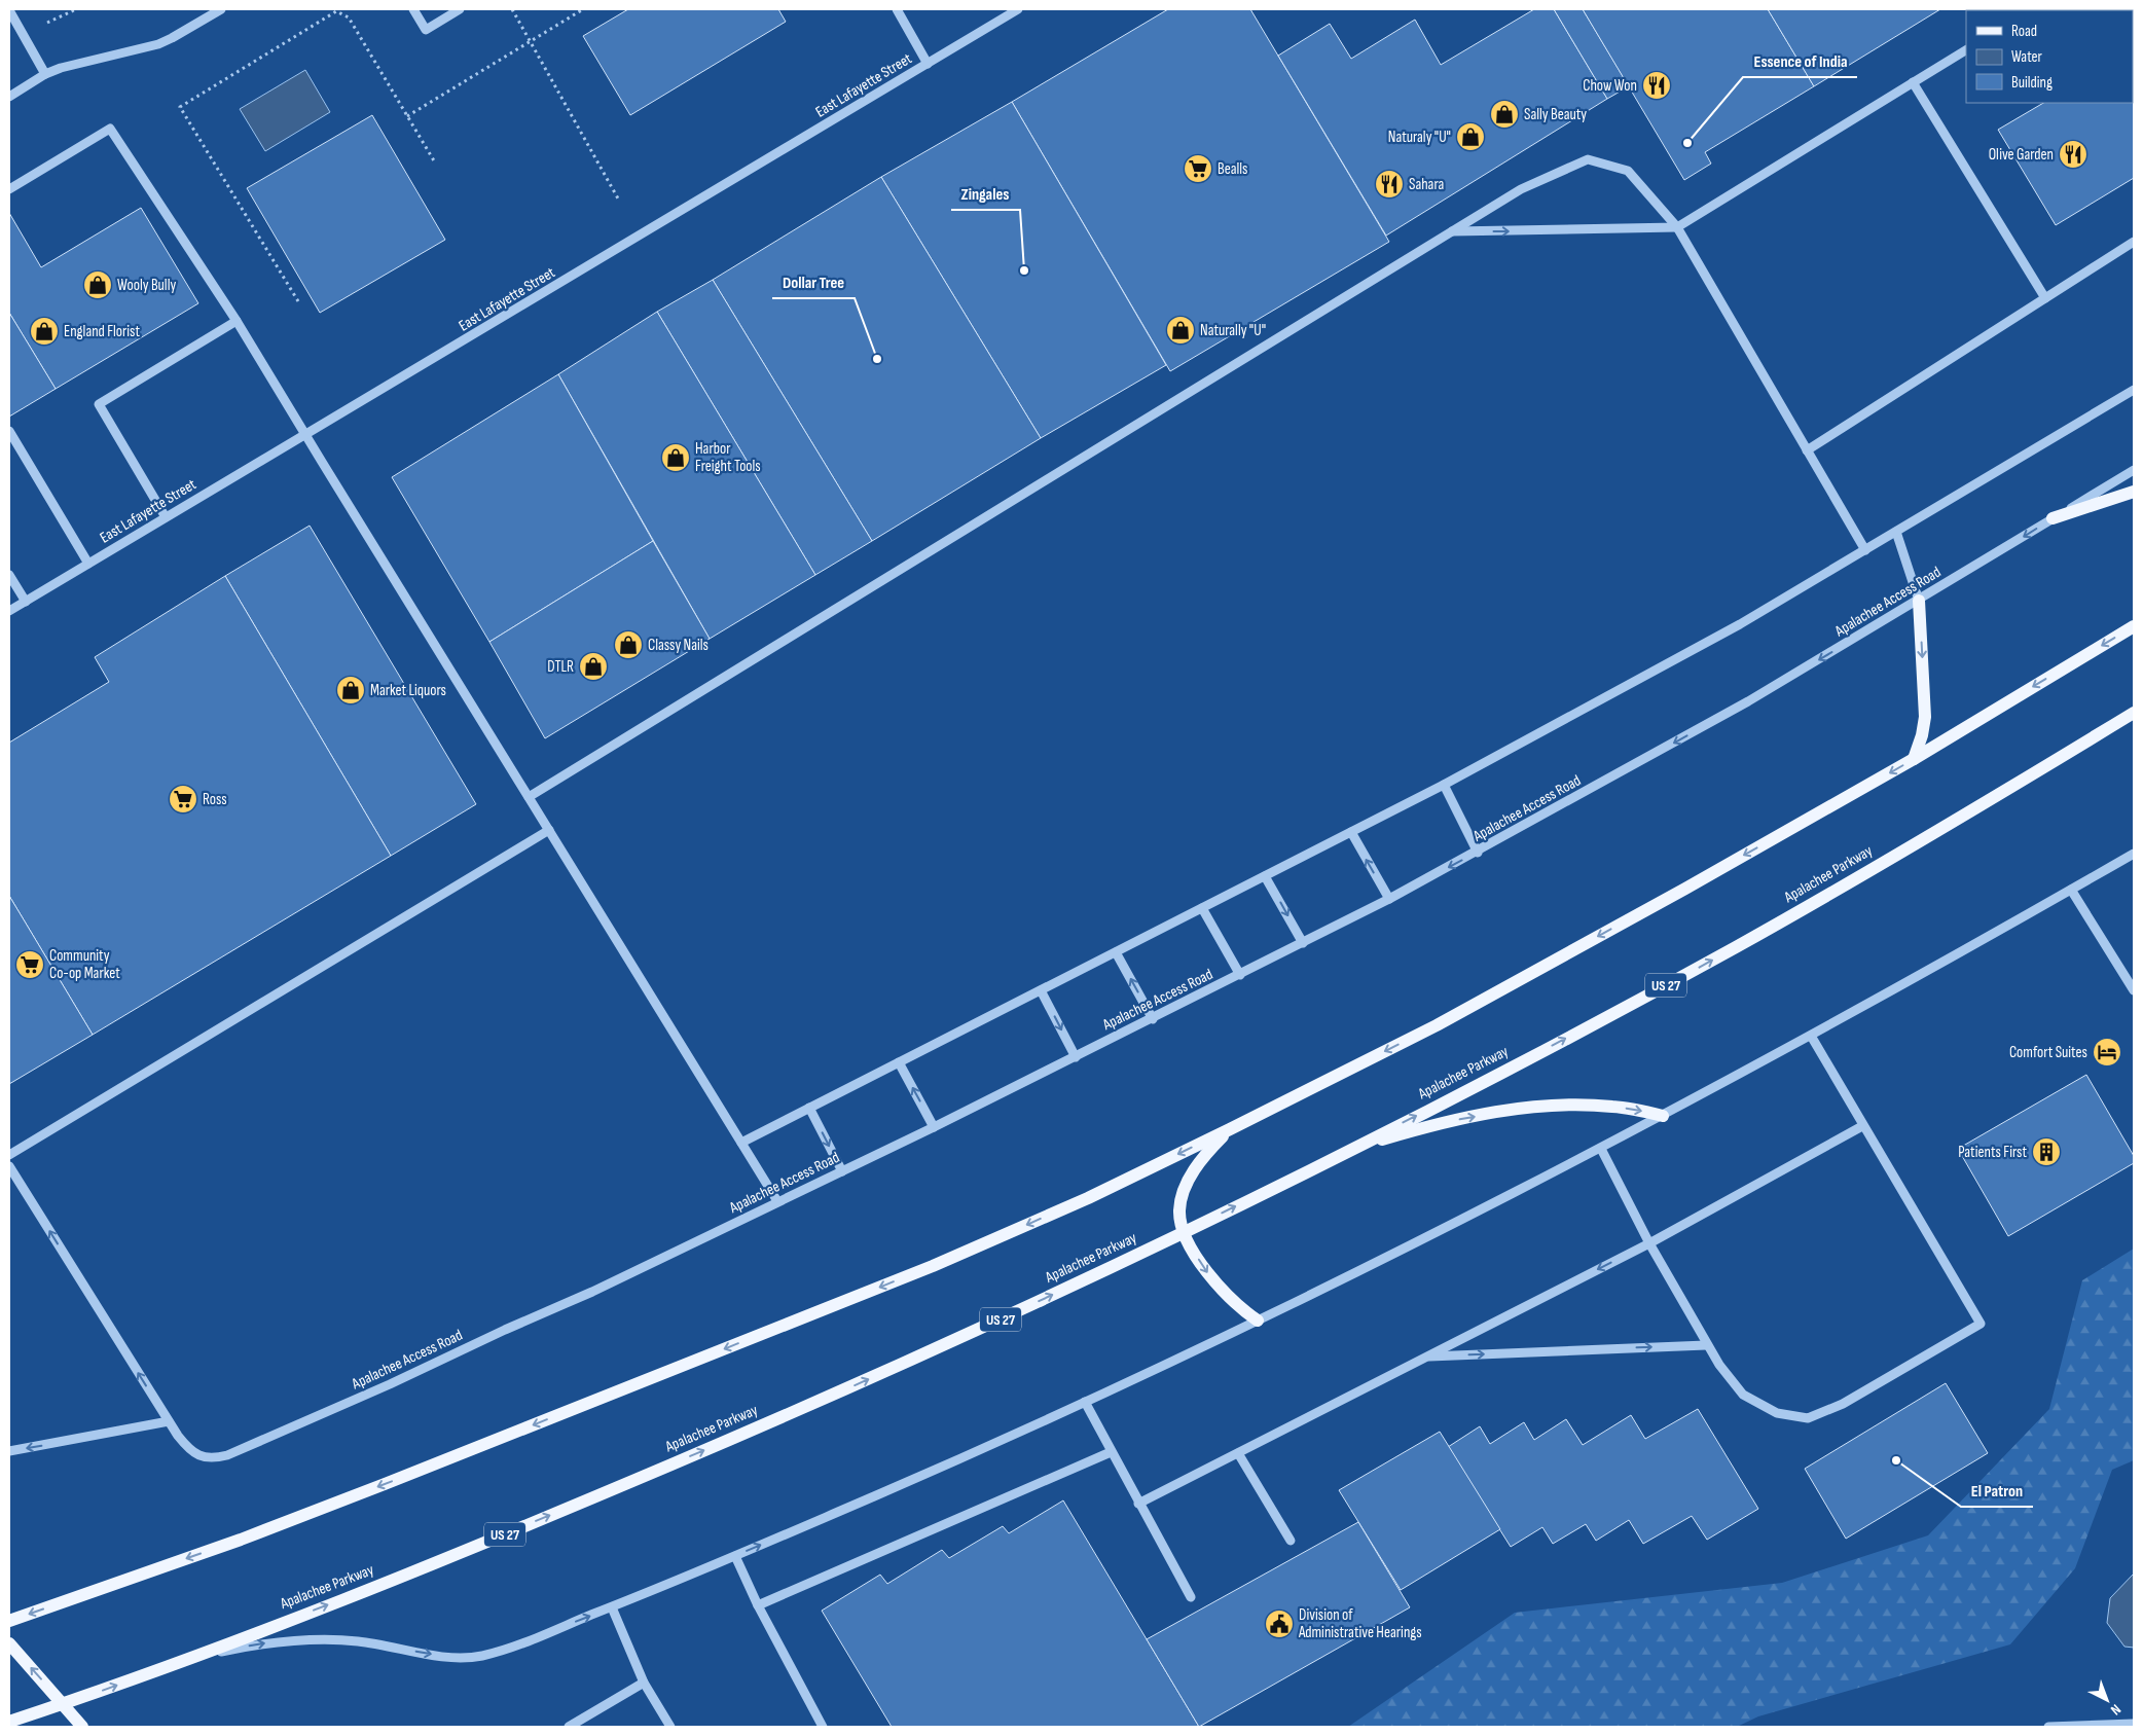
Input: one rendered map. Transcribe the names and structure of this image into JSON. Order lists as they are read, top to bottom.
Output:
{
  "streets": {
    "main road": ["Apalachee Parkway", "US 27"],
    "street": ["East Lafayette Street", "Apalachee Access Road"]
  },
  "places": {
    "restaurant": ["Chow Won", "Olive Garden", "Sahara"],
    "shop": [
      "Sally Beauty",
      "Naturaly \"U\"",
      "Wooly Bully",
      "Naturally \"U\"",
      "England Florist",
      "Harbor Freight Tools",
      "Classy Nails",
      "DTLR",
      "Market Liquors"
    ],
    "other": [
      "Essence of India",
      "Zingales",
      "Dollar Tree",
      "El Patron"
    ],
    "supermarket": ["Bealls", "Ross", "Community Co-op Market"],
    "hotel": ["Comfort Suites"],
    "building": ["Patients First"],
    "public building": ["Division of Administrative Hearings"]
  },
  "legend": ["Road", "Water", "Building"],
  "north": "bottom right"
}
